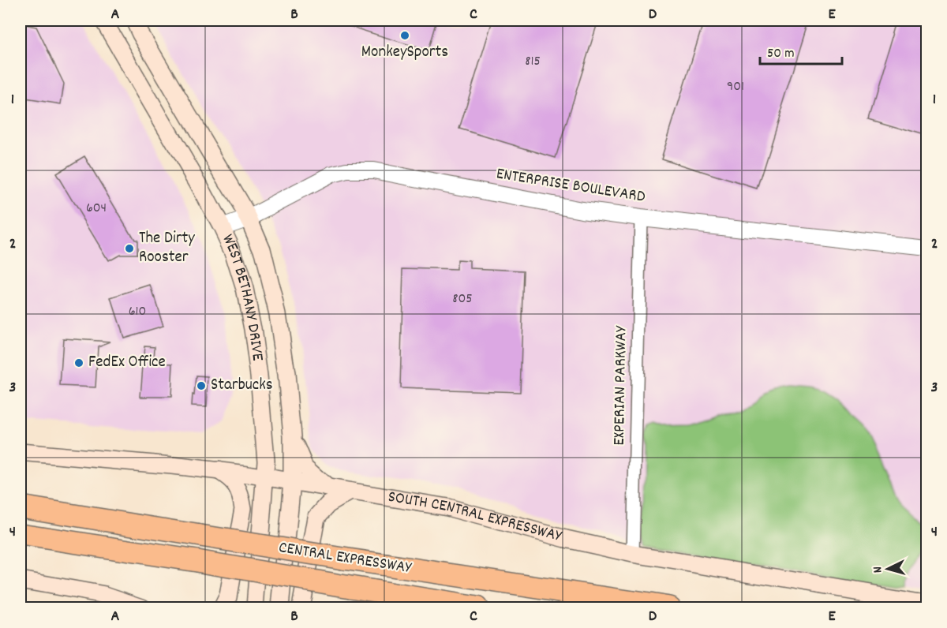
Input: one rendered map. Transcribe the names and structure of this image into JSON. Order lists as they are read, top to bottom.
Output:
{
  "streets": {
    "highway": ["CENTRAL EXPRESSWAY"],
    "main road": ["WEST BETHANY DRIVE", "SOUTH CENTRAL EXPRESSWAY"],
    "street": ["ENTERPRISE BOULEVARD", "EXPERIAN PARKWAY"]
  },
  "crossings": [
    ["ENTERPRISE BOULEVARD", "WEST BETHANY DRIVE"],
    ["ENTERPRISE BOULEVARD", "EXPERIAN PARKWAY"],
    ["WEST BETHANY DRIVE", "SOUTH CENTRAL EXPRESSWAY"],
    ["EXPERIAN PARKWAY", "SOUTH CENTRAL EXPRESSWAY"]
  ],
  "places": [
    "MonkeySports",
    "The Dirty Rooster",
    "FedEx Office",
    "Starbucks"
  ],
  "house_numbers": [
    "815",
    "901",
    "604",
    "805",
    "610"
  ],
  "scale_bar": "50 m",
  "north": "left",
  "grid": {
    "columns": [
      "A",
      "B",
      "C",
      "D",
      "E"
    ],
    "rows": [
      "1",
      "2",
      "3",
      "4"
    ]
  }
}
